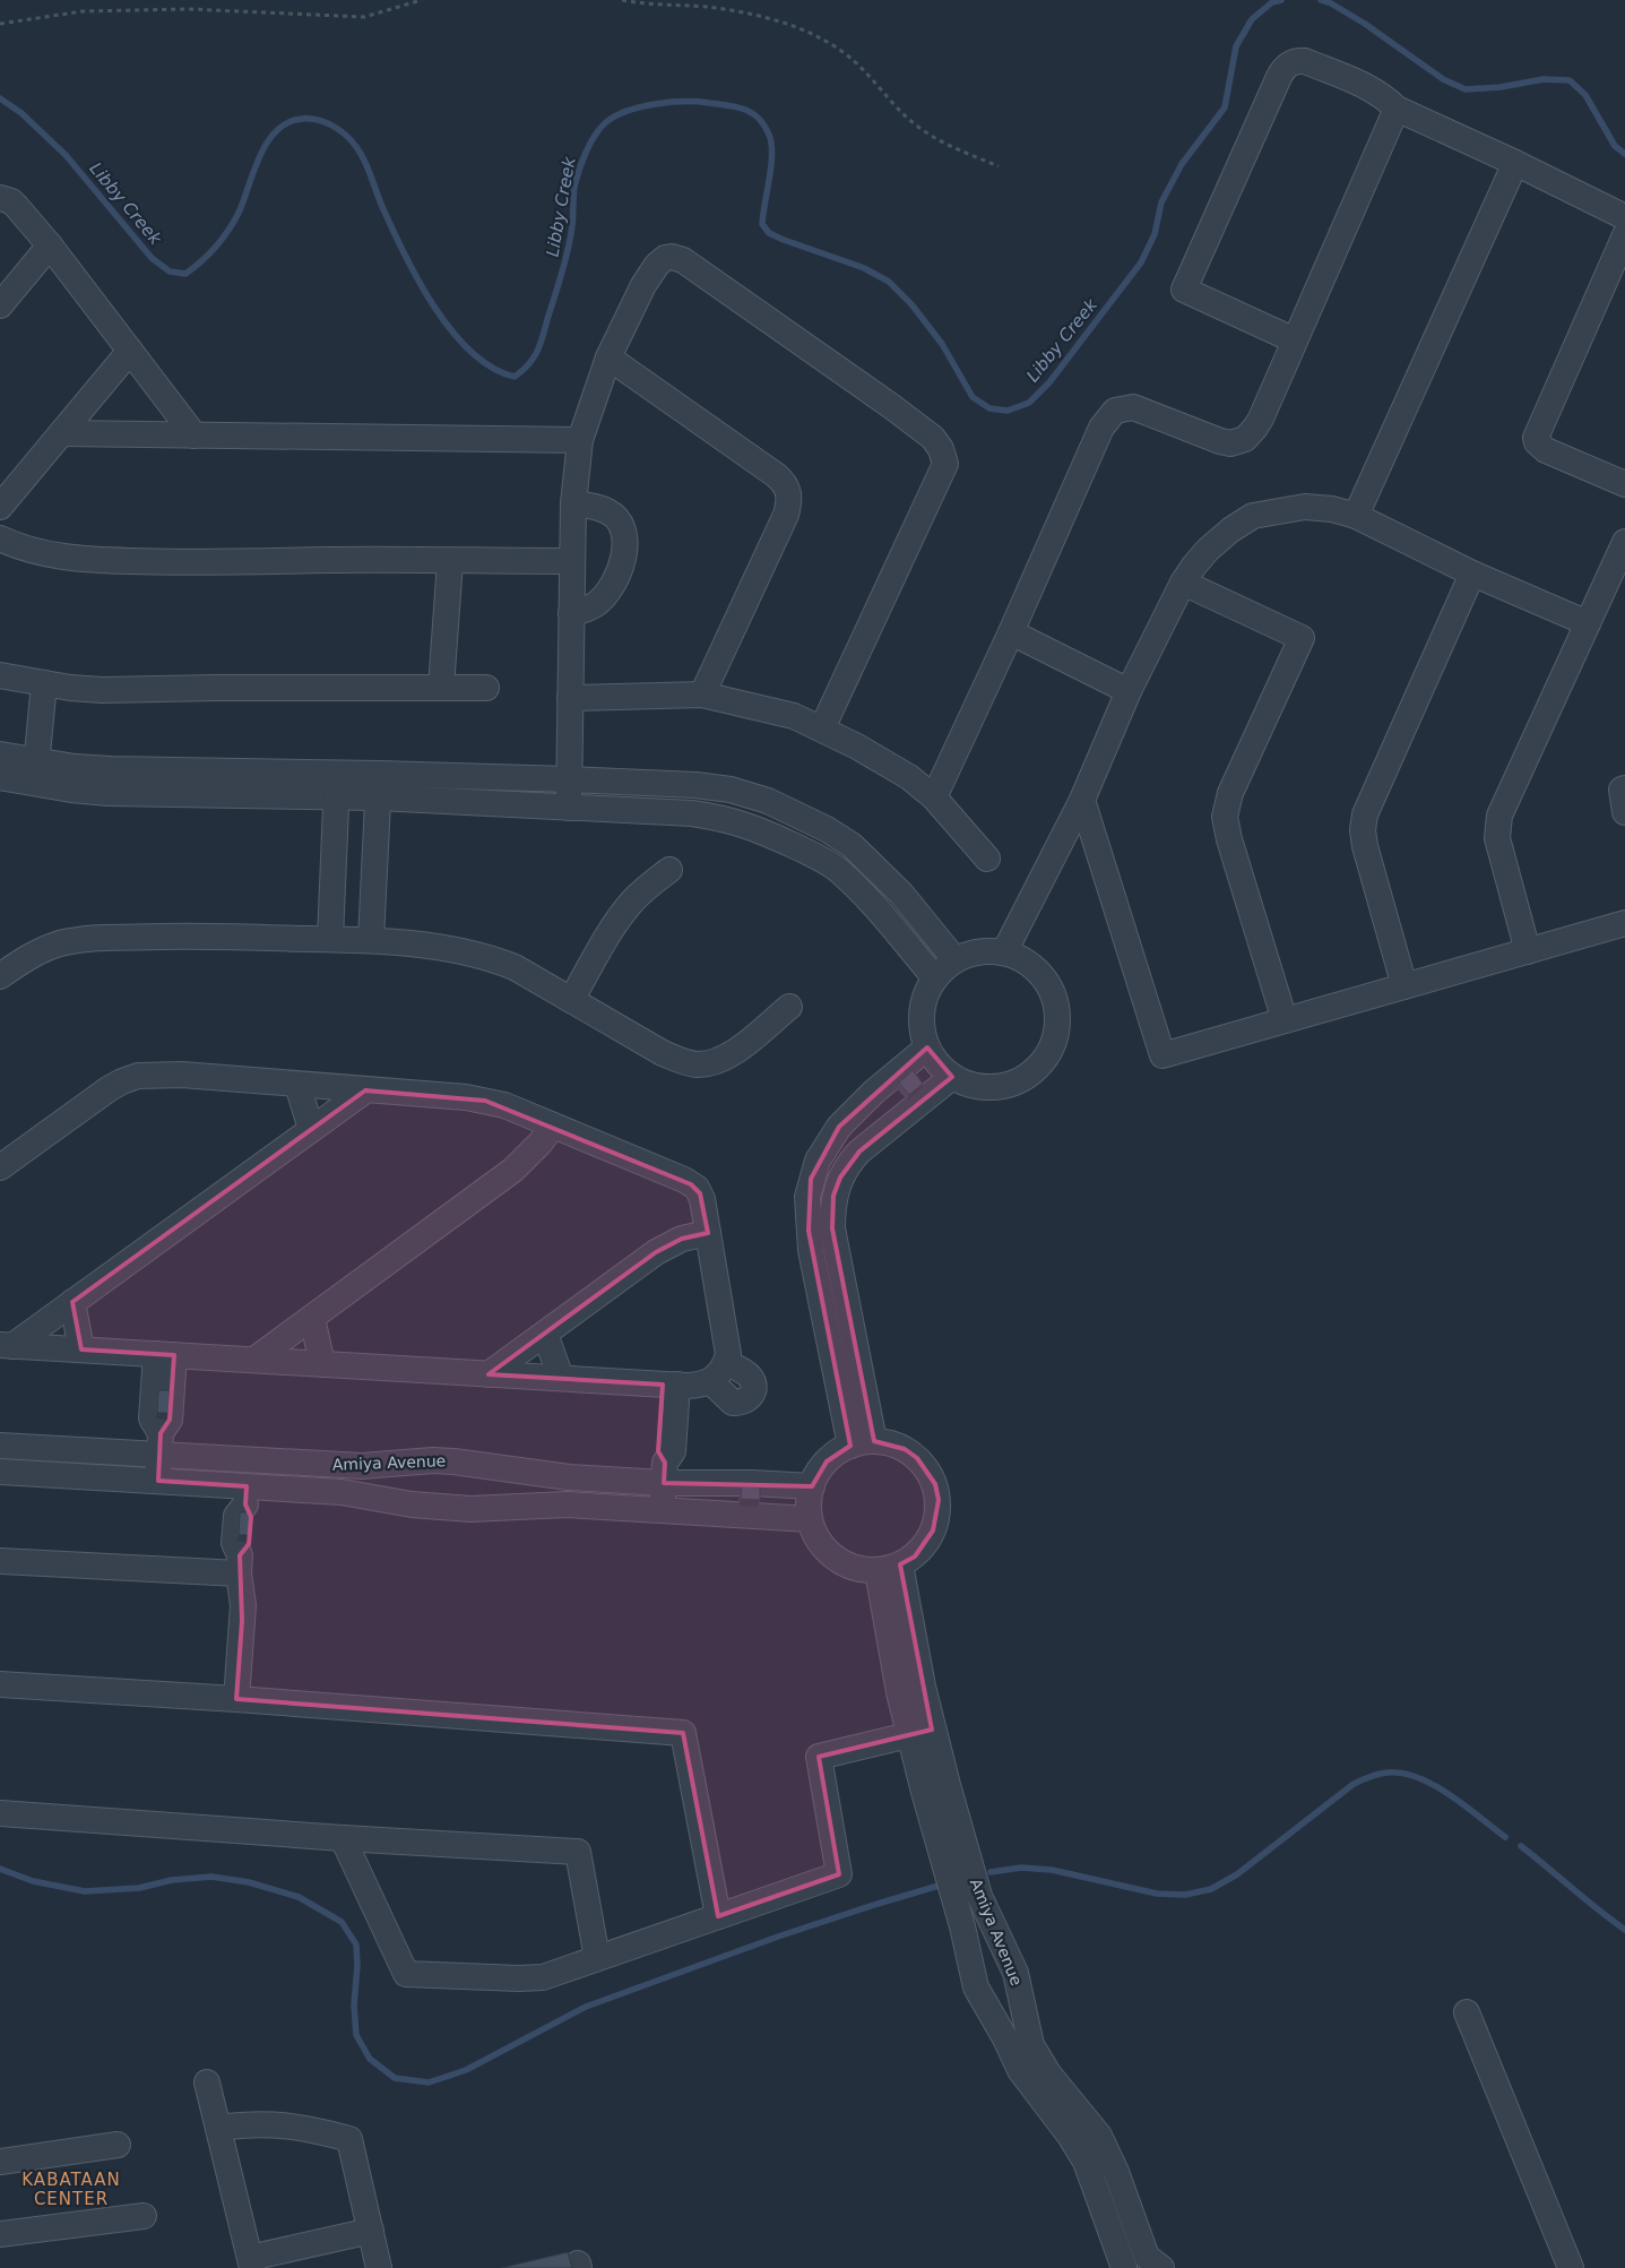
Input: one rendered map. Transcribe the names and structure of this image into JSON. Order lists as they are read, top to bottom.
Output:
{
  "streets": {
    "street": ["Amiya Avenue"]
  },
  "districts": ["KABATAAN CENTER"],
  "water": ["Libby Creek"]
}
